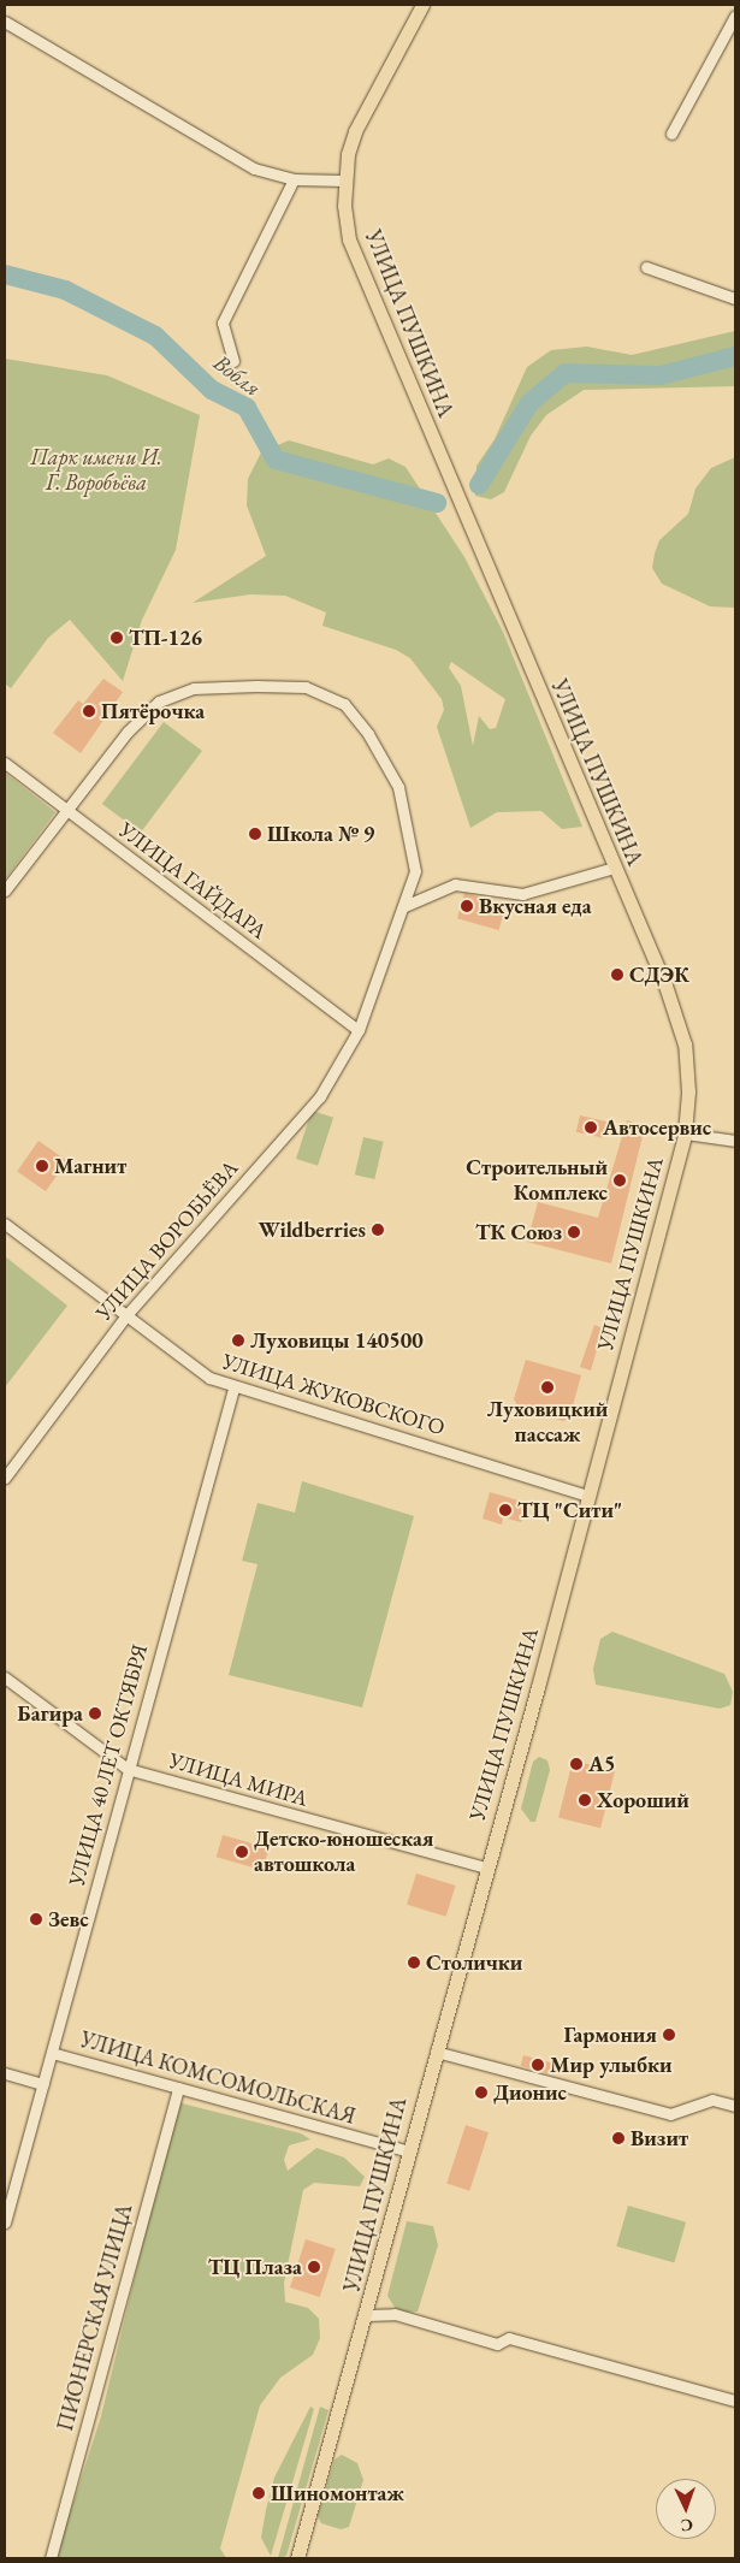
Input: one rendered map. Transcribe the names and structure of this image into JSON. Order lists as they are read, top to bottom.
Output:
{
  "streets": {
    "main road": ["УЛИЦА ПУШКИНА"],
    "street": [
      "УЛИЦА ГАЙДАРА",
      "УЛИЦА ВОРОБЬЁВА",
      "УЛИЦА ЖУКОВСКОГО",
      "УЛИЦА 40 ЛЕТ ОКТЯБРЯ",
      "УЛИЦА МИРА",
      "УЛИЦА КОМСОМОЛЬСКАЯ",
      "ПИОНЕРСКАЯ УЛИЦА"
    ]
  },
  "crossings": [
    ["УЛИЦА ПУШКИНА", "УЛИЦА ЖУКОВСКОГО"],
    ["УЛИЦА ПУШКИНА", "УЛИЦА МИРА"],
    ["УЛИЦА ПУШКИНА", "УЛИЦА КОМСОМОЛЬСКАЯ"],
    ["УЛИЦА ГАЙДАРА", "УЛИЦА ВОРОБЬЁВА"],
    ["УЛИЦА ВОРОБЬЁВА", "УЛИЦА ЖУКОВСКОГО"],
    ["УЛИЦА ЖУКОВСКОГО", "УЛИЦА 40 ЛЕТ ОКТЯБРЯ"],
    ["УЛИЦА 40 ЛЕТ ОКТЯБРЯ", "УЛИЦА МИРА"],
    ["УЛИЦА 40 ЛЕТ ОКТЯБРЯ", "УЛИЦА КОМСОМОЛЬСКАЯ"],
    ["УЛИЦА КОМСОМОЛЬСКАЯ", "ПИОНЕРСКАЯ УЛИЦА"]
  ],
  "water": ["Вобля"],
  "parks": ["Парк имени И. Г. Воробьёва"],
  "places": [
    "ТП-126",
    "Пятёрочка",
    "Школа № 9",
    "Вкусная еда",
    "СДЭК",
    "Автосервис",
    "Магнит",
    "Строительный Комплекс",
    "Wildberries",
    "ТК Союз",
    "Луховицы 140500",
    "Луховицкий пассаж",
    "ТЦ \"Сити\"",
    "Багира",
    "А5",
    "Хороший",
    "Детско-юношеская автошкола",
    "Зевс",
    "Столички",
    "Гармония",
    "Мир улыбки",
    "Дионис",
    "Визит",
    "ТЦ Плаза",
    "Шиномонтаж"
  ],
  "north": "bottom"
}
